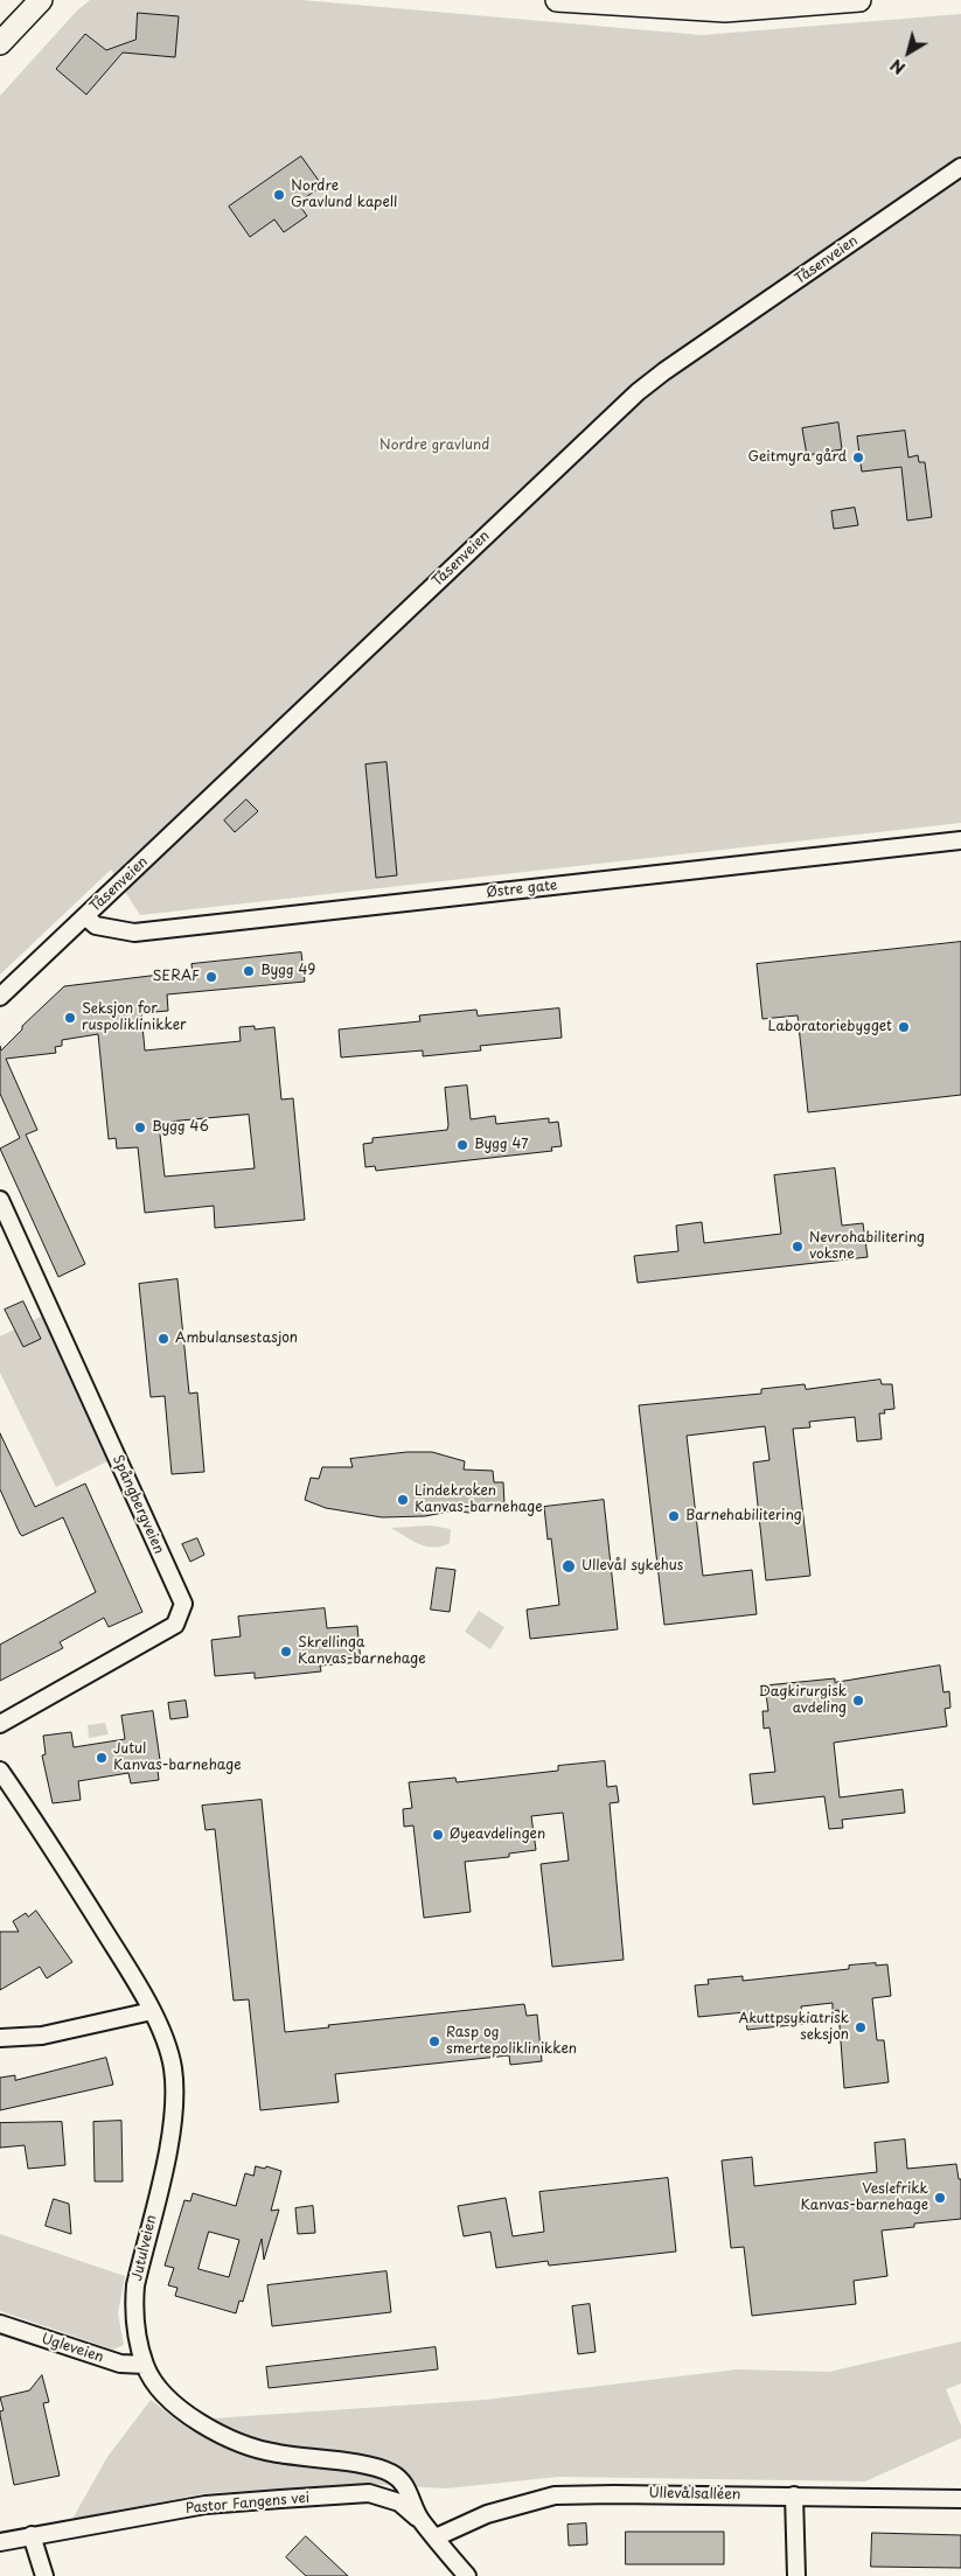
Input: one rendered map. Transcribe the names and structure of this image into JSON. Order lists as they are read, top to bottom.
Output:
{
  "streets": {
    "street": [
      "Tåsenveien",
      "Østre gate",
      "Spångbergveien",
      "Jutulveien",
      "Ugleveien",
      "Ullevålsalléen",
      "Pastor Fangens vei"
    ]
  },
  "crossings": [
    ["Tåsenveien", "Østre gate"],
    ["Jutulveien", "Ugleveien"],
    ["Jutulveien", "Ullevålsalléen"],
    ["Jutulveien", "Pastor Fangens vei"]
  ],
  "parks": ["Nordre gravlund"],
  "places": [
    "Nordre Gravlund kapell",
    "Geitmyra gård",
    "Bygg 49",
    "SERAF",
    "Seksjon for ruspoliklinikker",
    "Laboratoriebygget",
    "Bygg 46",
    "Bygg 47",
    "Nevrohabilitering voksne",
    "Ambulansestasjon",
    "Lindekroken Kanvas-barnehage",
    "Barnehabilitering",
    "Ullevål sykehus",
    "Skrellinga Kanvas-barnehage",
    "Dagkirurgisk avdeling",
    "Jutul Kanvas-barnehage",
    "Øyeavdelingen",
    "Akuttpsykiatrisk seksjon",
    "Rasp og smertepoliklinikken",
    "Veslefrikk Kanvas-barnehage"
  ],
  "north": "bottom left"
}
